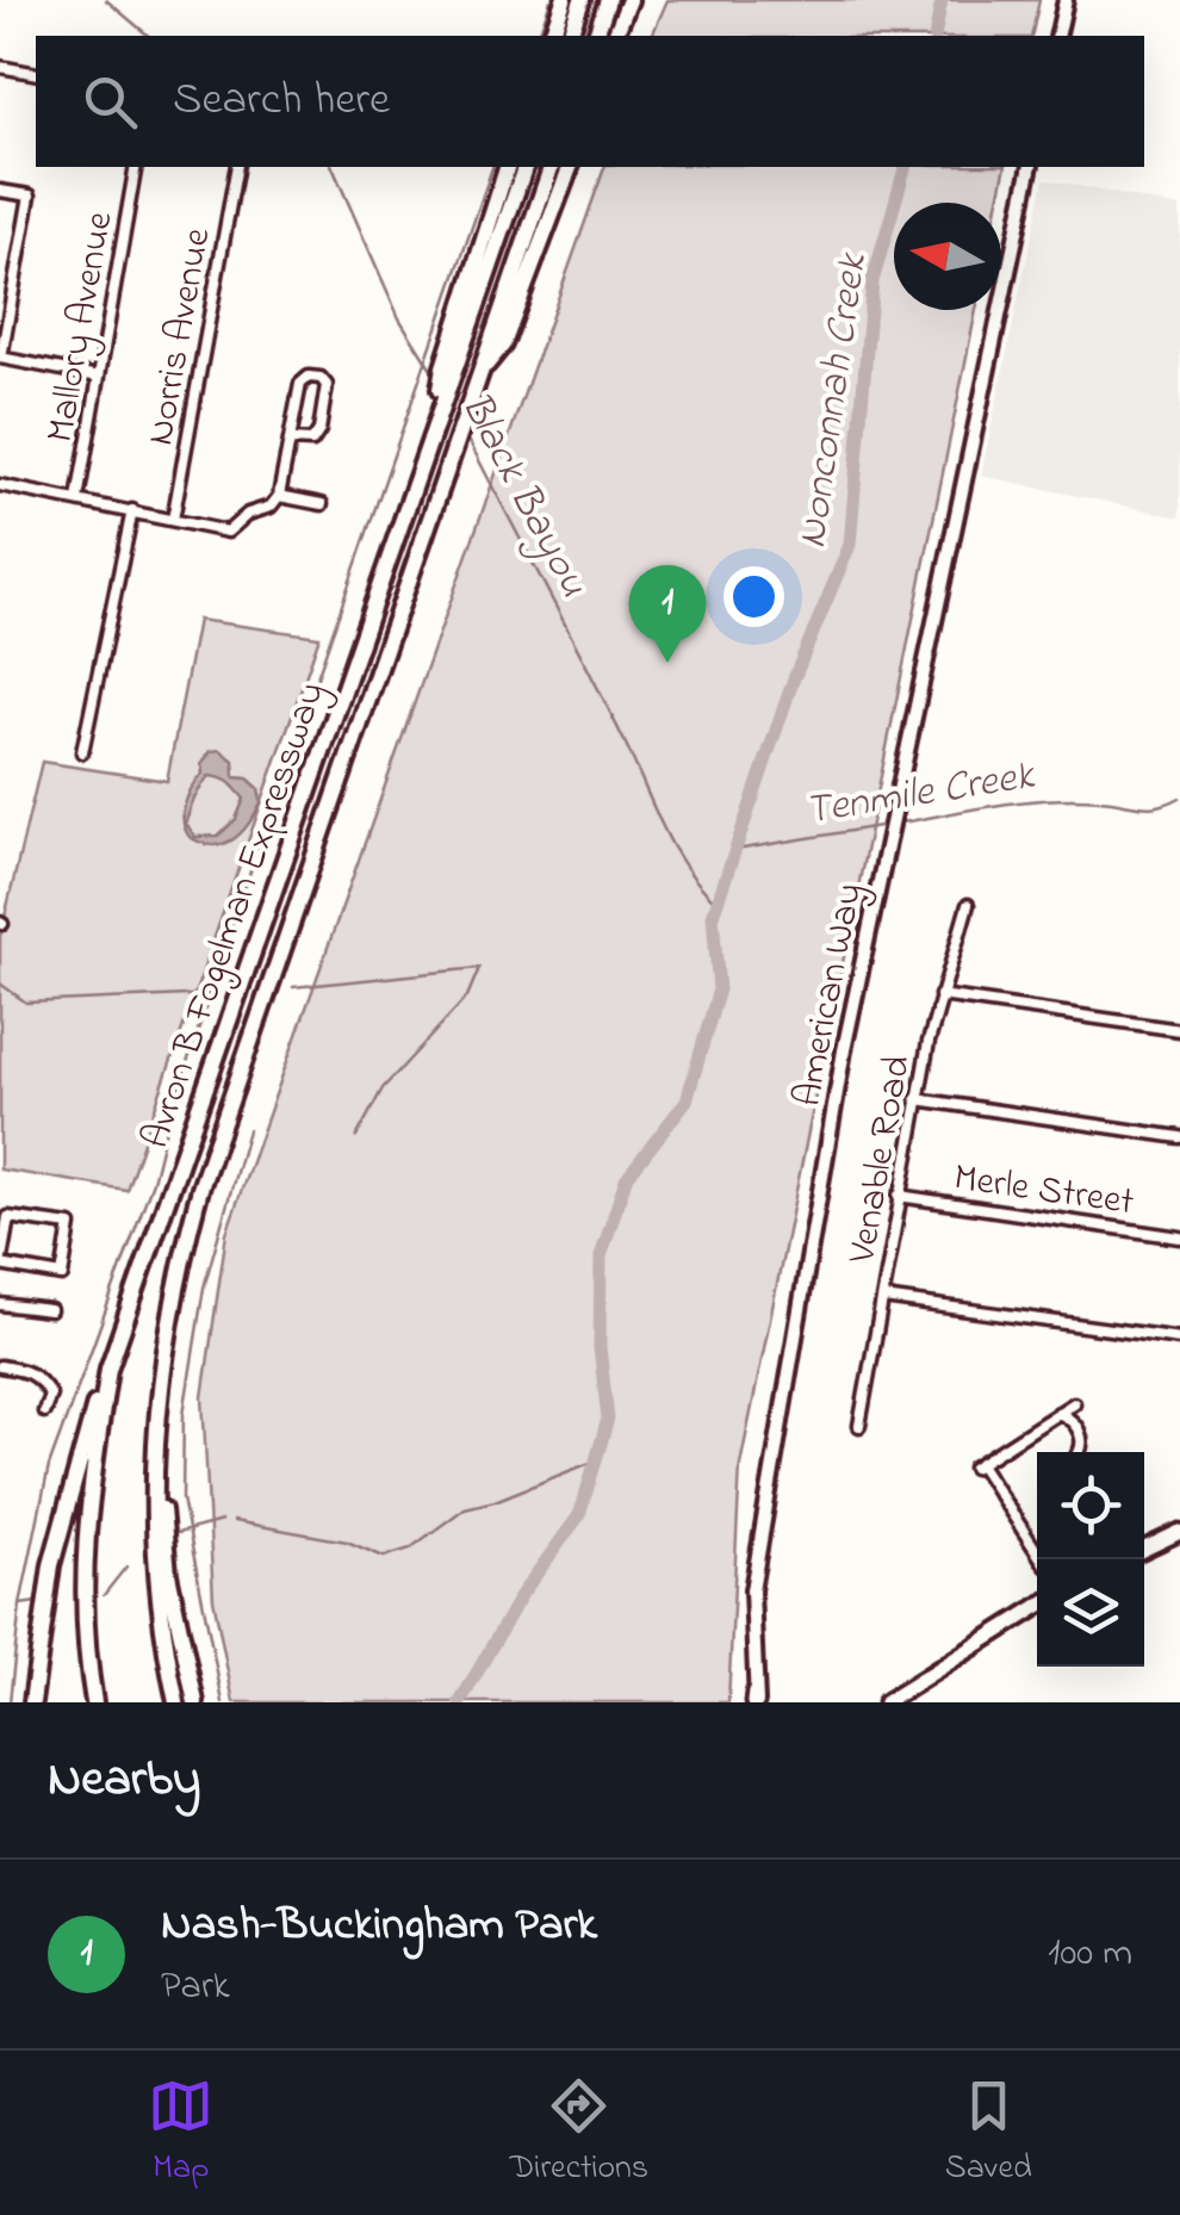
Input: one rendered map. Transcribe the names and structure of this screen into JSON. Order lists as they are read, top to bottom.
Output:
{
  "streets": {
    "highway": ["Avron B Fogelman Expressway"],
    "main road": ["American Way"],
    "street": [
      "Mallory Avenue",
      "Norris Avenue",
      "Venable Road",
      "Merle Street"
    ]
  },
  "crossings": [
    ["Venable Road", "Merle Street"]
  ],
  "water": ["Nonconnah Creek", "Black Bayou", "Tenmile Creek"],
  "north": "left",
  "page": {
    "search": "Search here",
    "pins": "1",
    "heading": "Nearby",
    "list": [
      {
        "mark": "1",
        "name": "Nash-Buckingham Park",
        "note": "Park",
        "value": "100 m"
      }
    ],
    "nav": ["Map", "Directions", "Saved"]
  }
}
